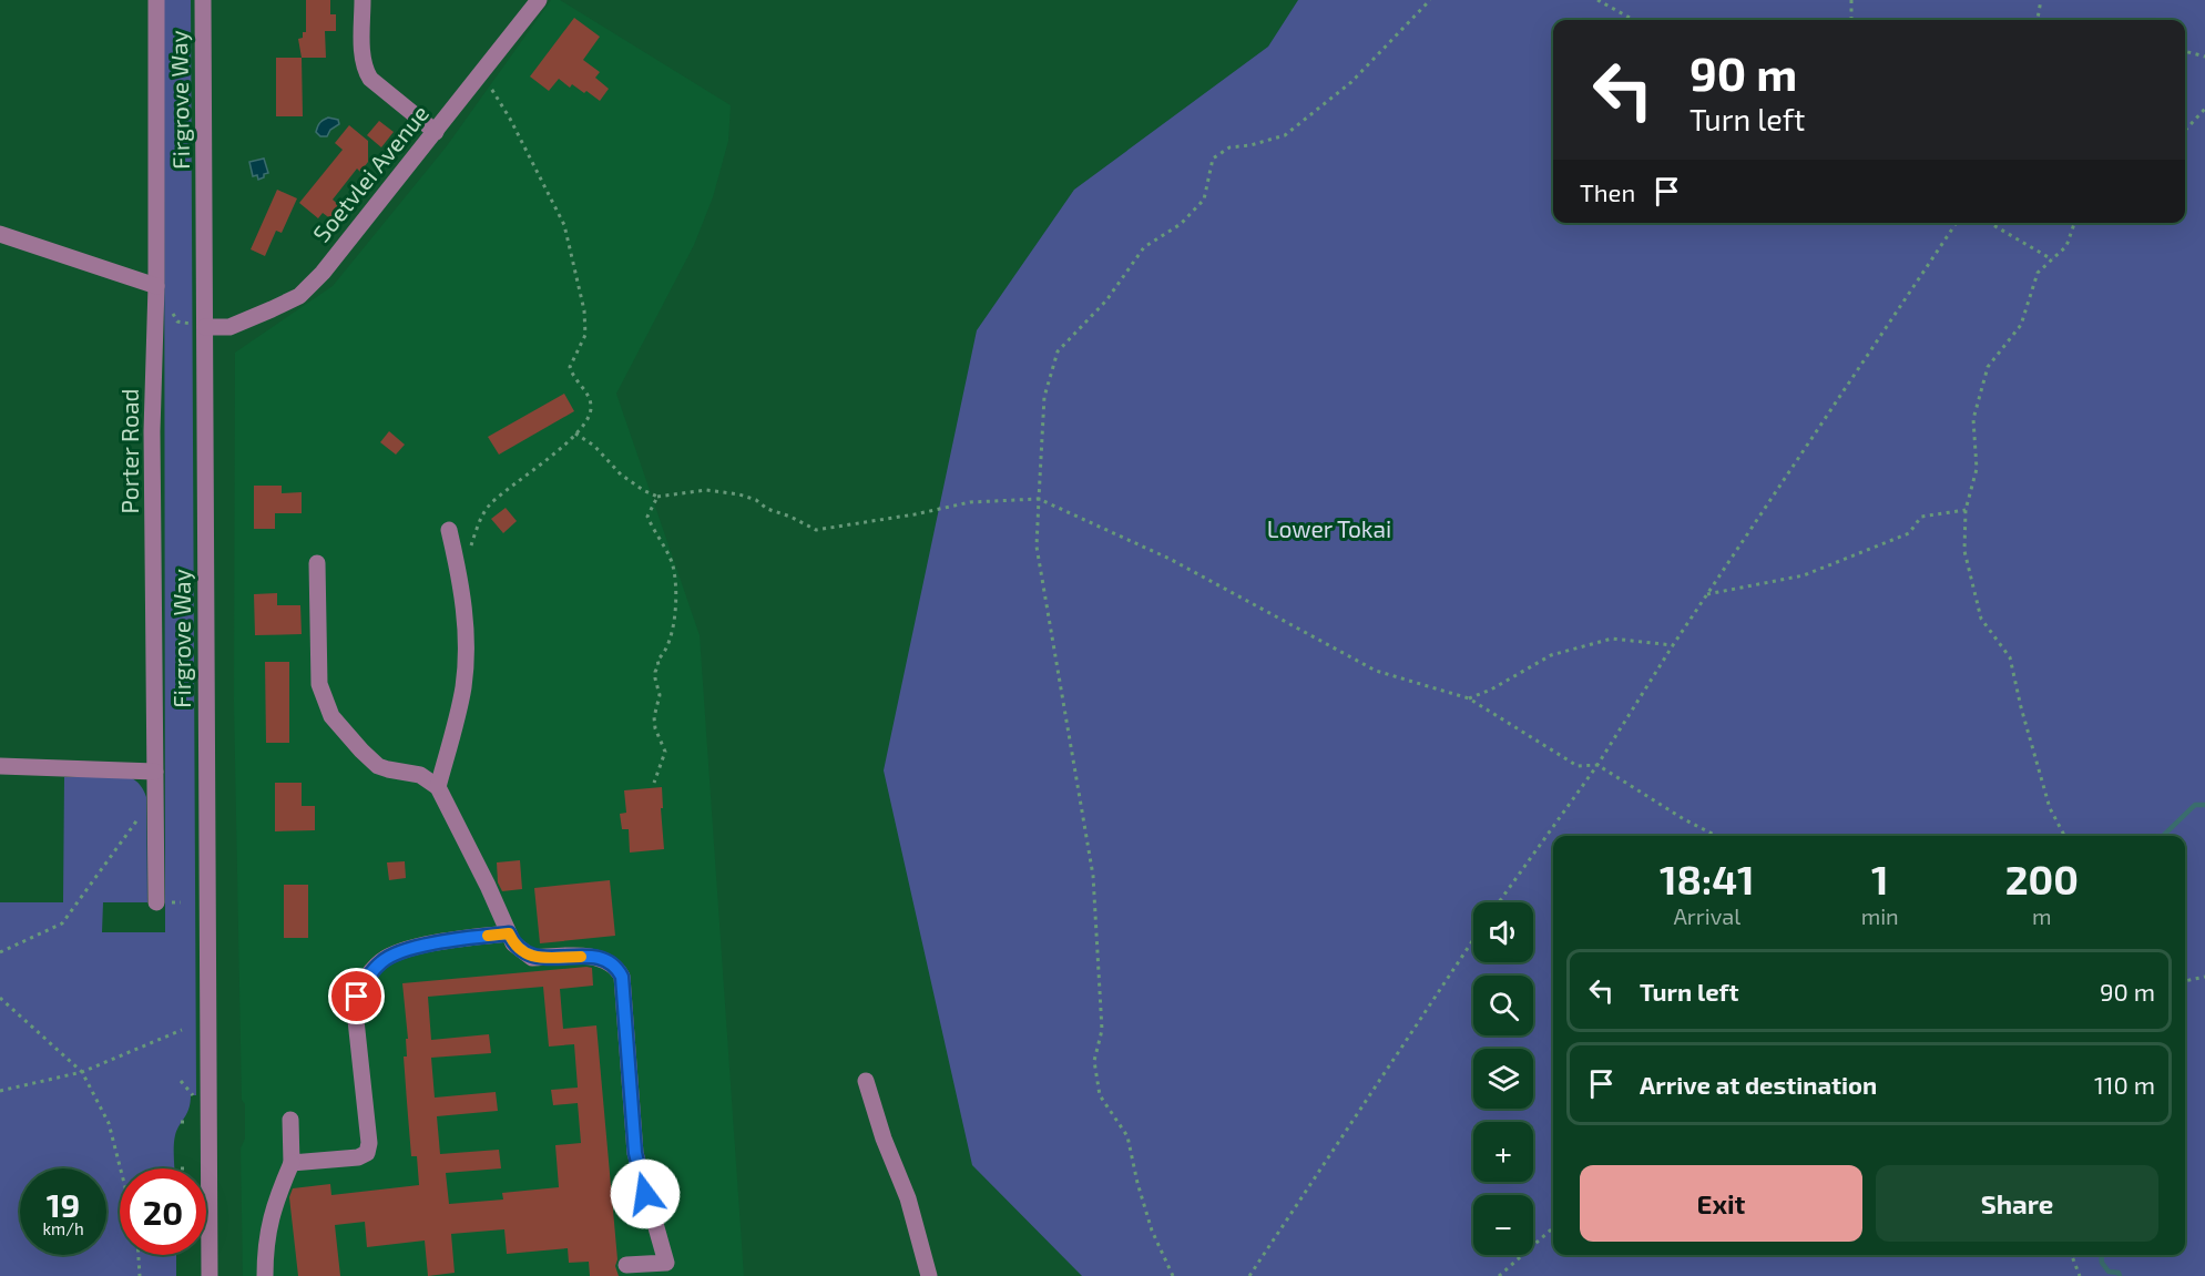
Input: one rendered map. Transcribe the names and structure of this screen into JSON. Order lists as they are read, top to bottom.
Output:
{
  "streets": {
    "street": ["Firgrove Way", "Soetvlei Avenue", "Porter Road"]
  },
  "crossings": [
    ["Firgrove Way", "Soetvlei Avenue"]
  ],
  "parks": ["Lower Tokai"],
  "page": {
    "turn": ["90 m", "Turn left"],
    "then": "Then",
    "eta": [
      "18:41",
      "Arrival",
      "1",
      "min",
      "200",
      "m"
    ],
    "map_buttons": ["+", "−"],
    "list": [
      {
        "name": "Turn left",
        "value": "90 m"
      },
      {
        "name": "Arrive at destination",
        "value": "110 m"
      }
    ],
    "buttons": ["Exit", "Share"],
    "speed": "19 km/h",
    "limit": "20"
  }
}
